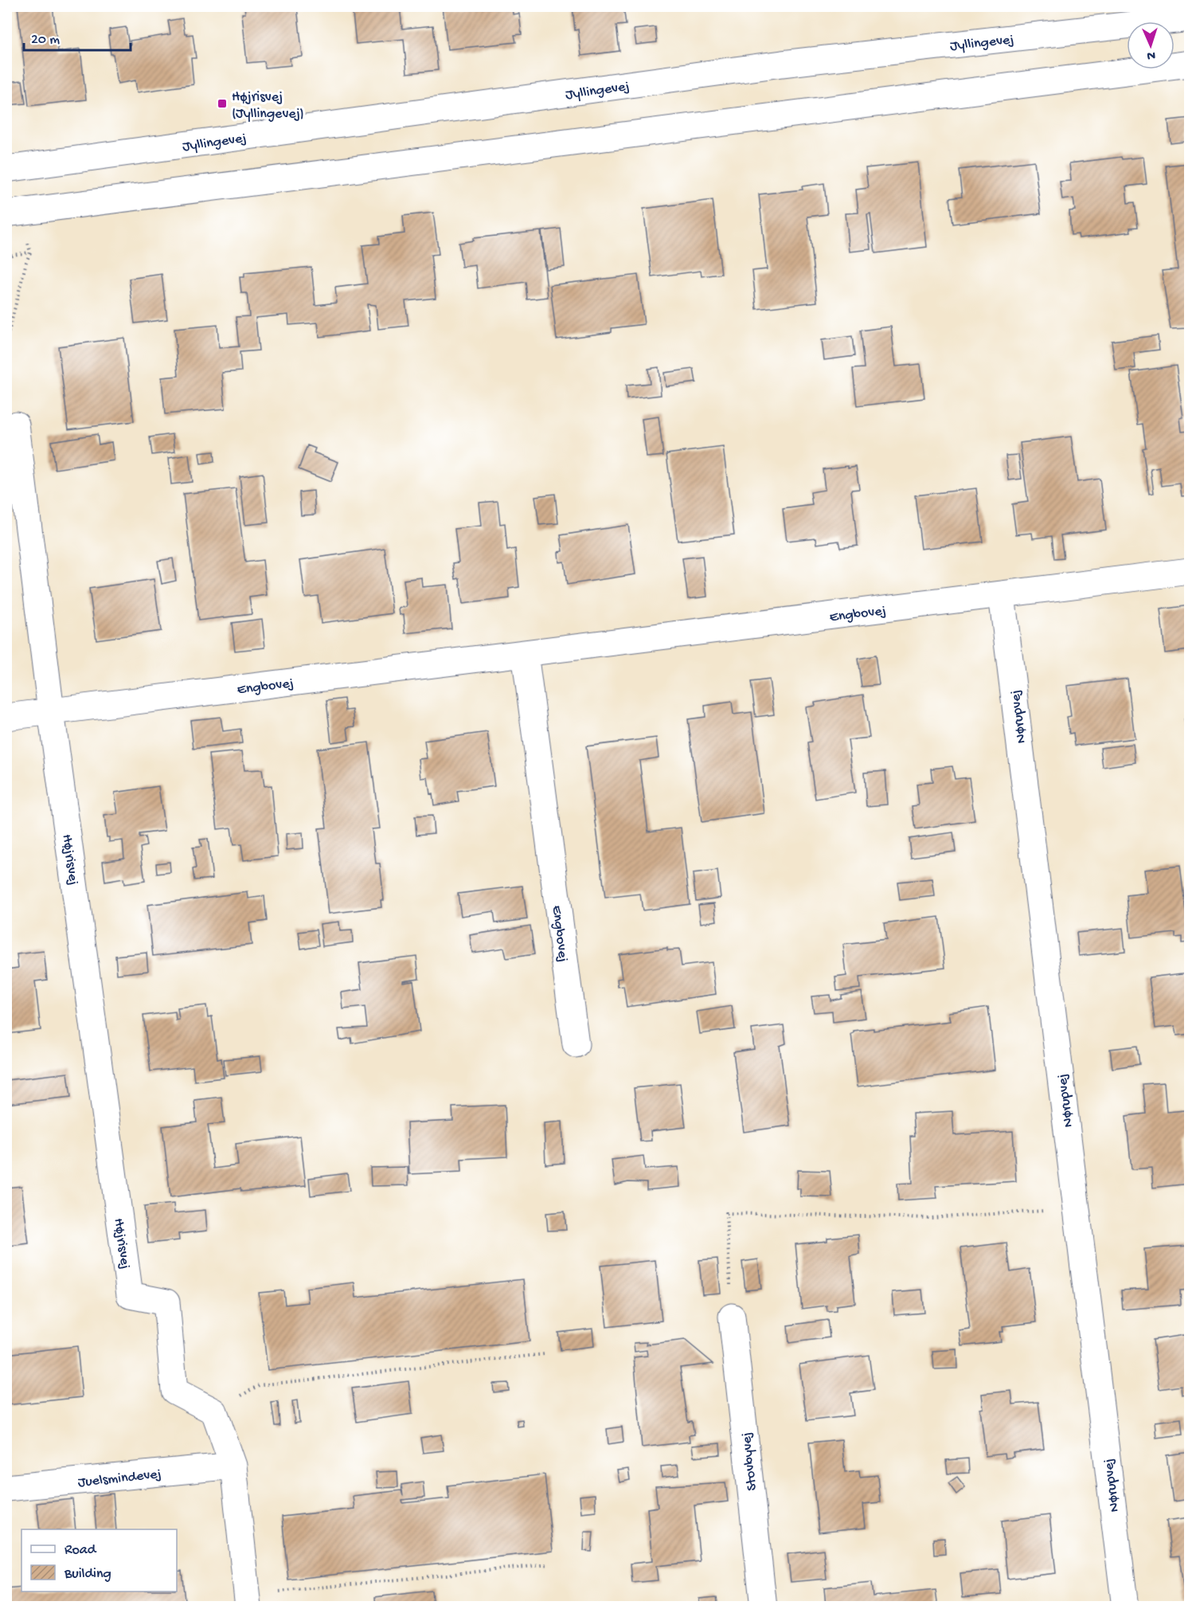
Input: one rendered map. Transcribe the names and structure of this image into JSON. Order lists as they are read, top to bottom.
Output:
{
  "streets": {
    "street": [
      "Jyllingevej",
      "Engbovej",
      "Nørupvej",
      "Højrisvej",
      "Stovbyvej",
      "Juelsmindevej"
    ]
  },
  "crossings": [
    ["Engbovej", "Nørupvej"],
    ["Engbovej", "Højrisvej"]
  ],
  "places": {
    "transit": ["Højrisvej (Jyllingevej)"]
  },
  "legend": ["Road", "Building"],
  "scale_bar": "20 m",
  "north": "bottom"
}
